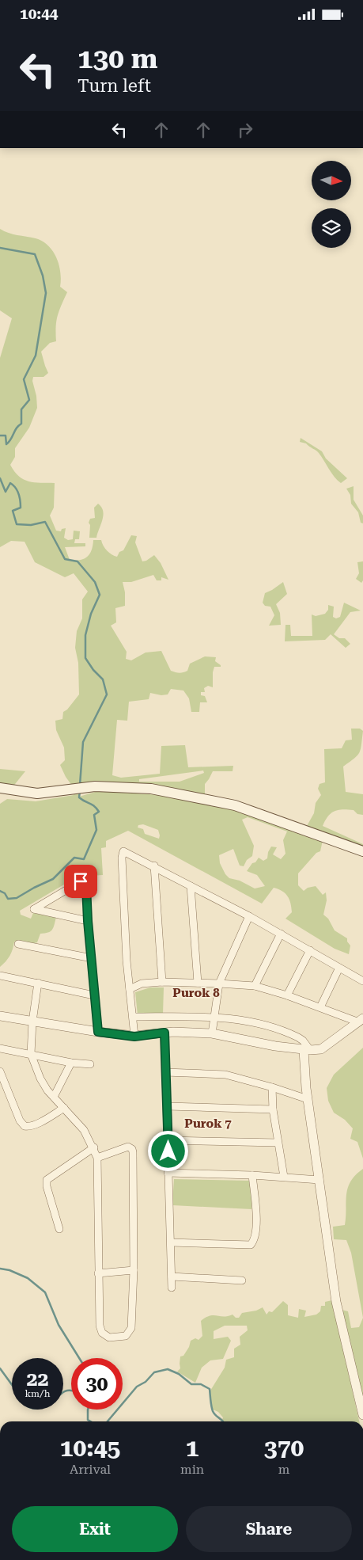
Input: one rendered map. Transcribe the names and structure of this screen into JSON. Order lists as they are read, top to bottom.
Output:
{
  "districts": ["Purok 8", "Purok 7"],
  "north": "right",
  "page": {
    "status": "10:44",
    "turn": ["130 m", "Turn left"],
    "speed": "22 km/h",
    "limit": "30",
    "eta": [
      "10:45",
      "Arrival",
      "1",
      "min",
      "370",
      "m"
    ],
    "buttons": ["Exit", "Share"]
  }
}
